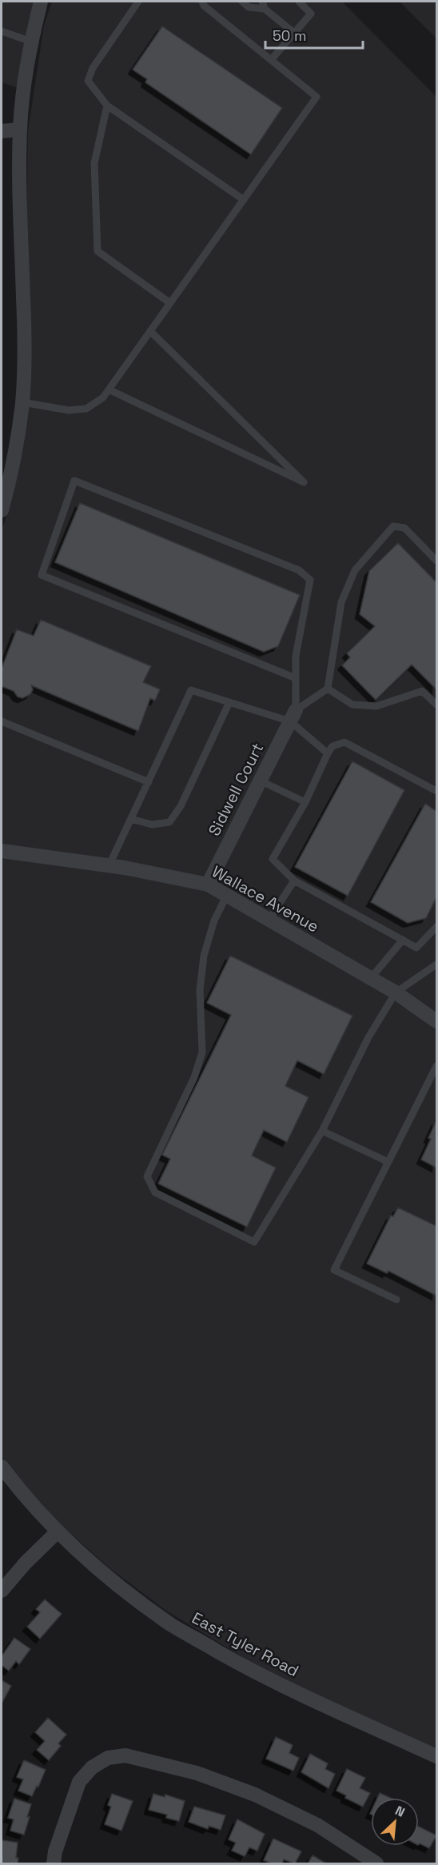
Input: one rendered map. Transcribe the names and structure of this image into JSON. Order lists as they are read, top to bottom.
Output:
{
  "streets": {
    "street": ["Sidwell Court", "Wallace Avenue", "East Tyler Road"]
  },
  "crossings": [
    ["Sidwell Court", "Wallace Avenue"]
  ],
  "scale_bar": "50 m",
  "north": "top right"
}
